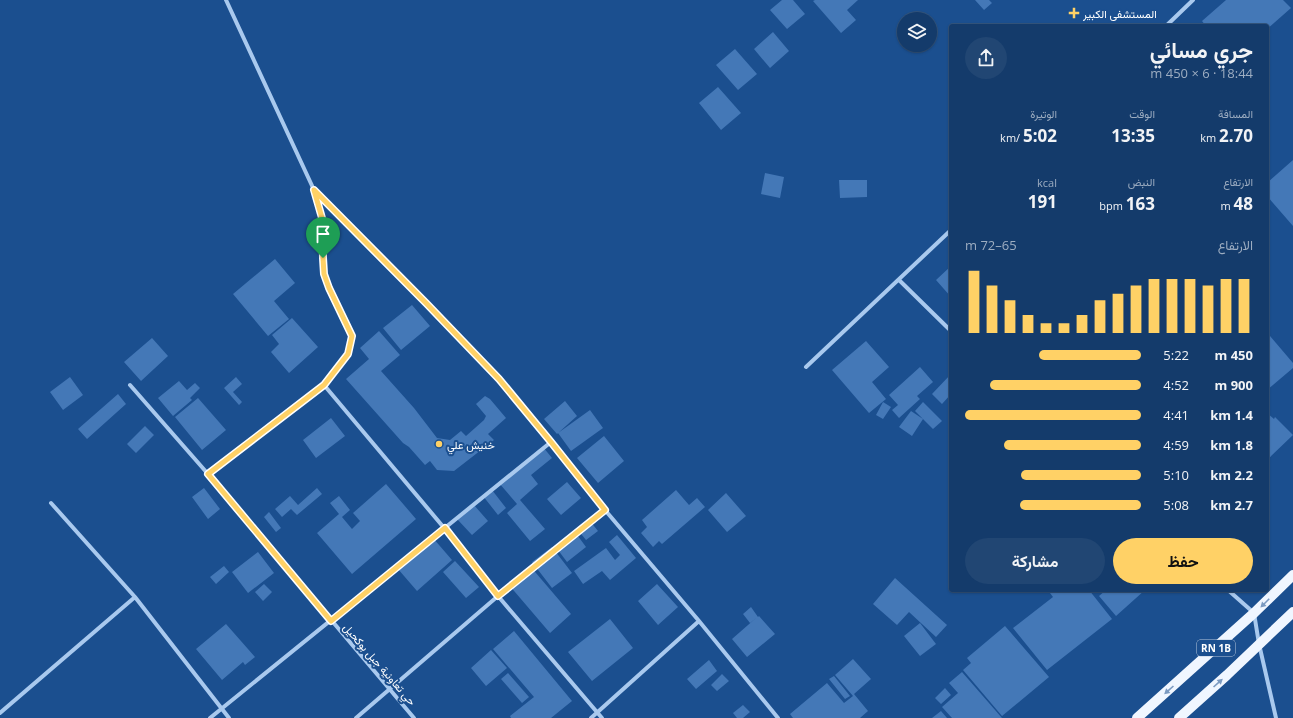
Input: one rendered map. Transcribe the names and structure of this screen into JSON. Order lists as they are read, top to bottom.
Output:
{
  "streets": {
    "main road": ["RN 1B"],
    "street": ["حي تعاونية جبل بوكحيل"]
  },
  "places": {
    "health": ["المستشفى الكبير"],
    "other": ["خنيش علي"]
  },
  "page": {
    "heading": ["جري مسائي", "18:44 · 6 × 450 m"],
    "stats": [
      ["المسافة", "2.70 km"],
      ["الوقت", "13:35"],
      ["الوتيرة", "5:02 /km"],
      ["الارتفاع", "48 m"],
      ["النبض", "163 bpm"],
      ["kcal", "191"]
    ],
    "chart": ["الارتفاع", "65–72 m"],
    "list": [
      {
        "name": "450 m",
        "note": "5:22"
      },
      {
        "name": "900 m",
        "note": "4:52"
      },
      {
        "name": "1.4 km",
        "note": "4:41"
      },
      {
        "name": "1.8 km",
        "note": "4:59"
      },
      {
        "name": "2.2 km",
        "note": "5:10"
      },
      {
        "name": "2.7 km",
        "note": "5:08"
      }
    ],
    "buttons": ["حفظ", "مشاركة"]
  }
}
